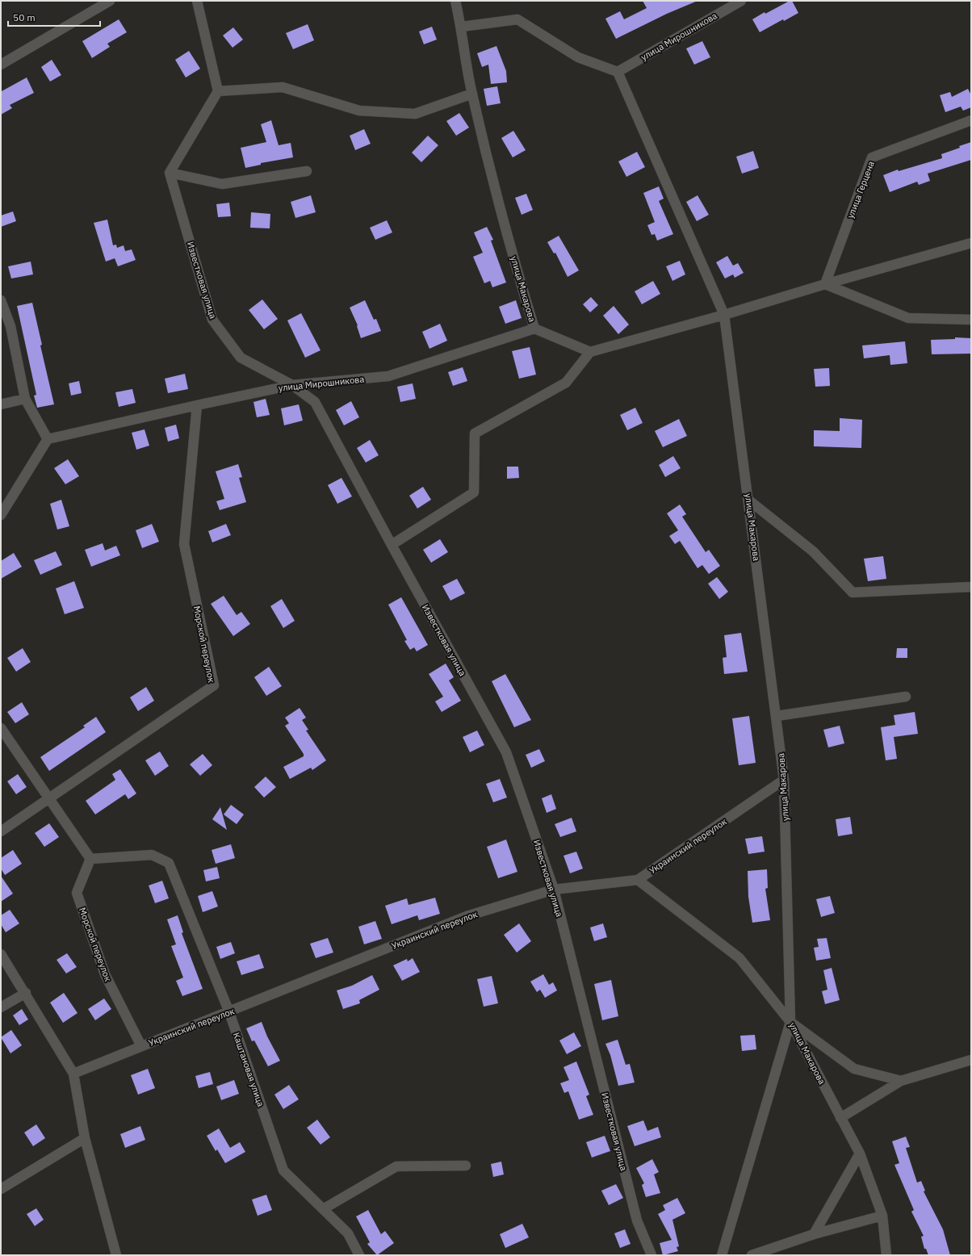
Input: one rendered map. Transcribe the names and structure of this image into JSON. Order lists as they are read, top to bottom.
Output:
{
  "streets": {
    "street": [
      "улица Мирошникова",
      "улица Герцена",
      "Известковая улица",
      "улица Макарова",
      "Морской переулок",
      "Украинский переулок",
      "Каштановая улица"
    ]
  },
  "crossings": [
    ["улица Мирошникова", "Известковая улица"],
    ["улица Мирошникова", "улица Макарова"],
    ["улица Мирошникова", "Морской переулок"],
    ["Известковая улица", "Украинский переулок"],
    ["улица Макарова", "Украинский переулок"],
    ["Морской переулок", "Украинский переулок"],
    ["Морской переулок", "Каштановая улица"],
    ["Украинский переулок", "Каштановая улица"]
  ],
  "scale_bar": "50 m"
}
